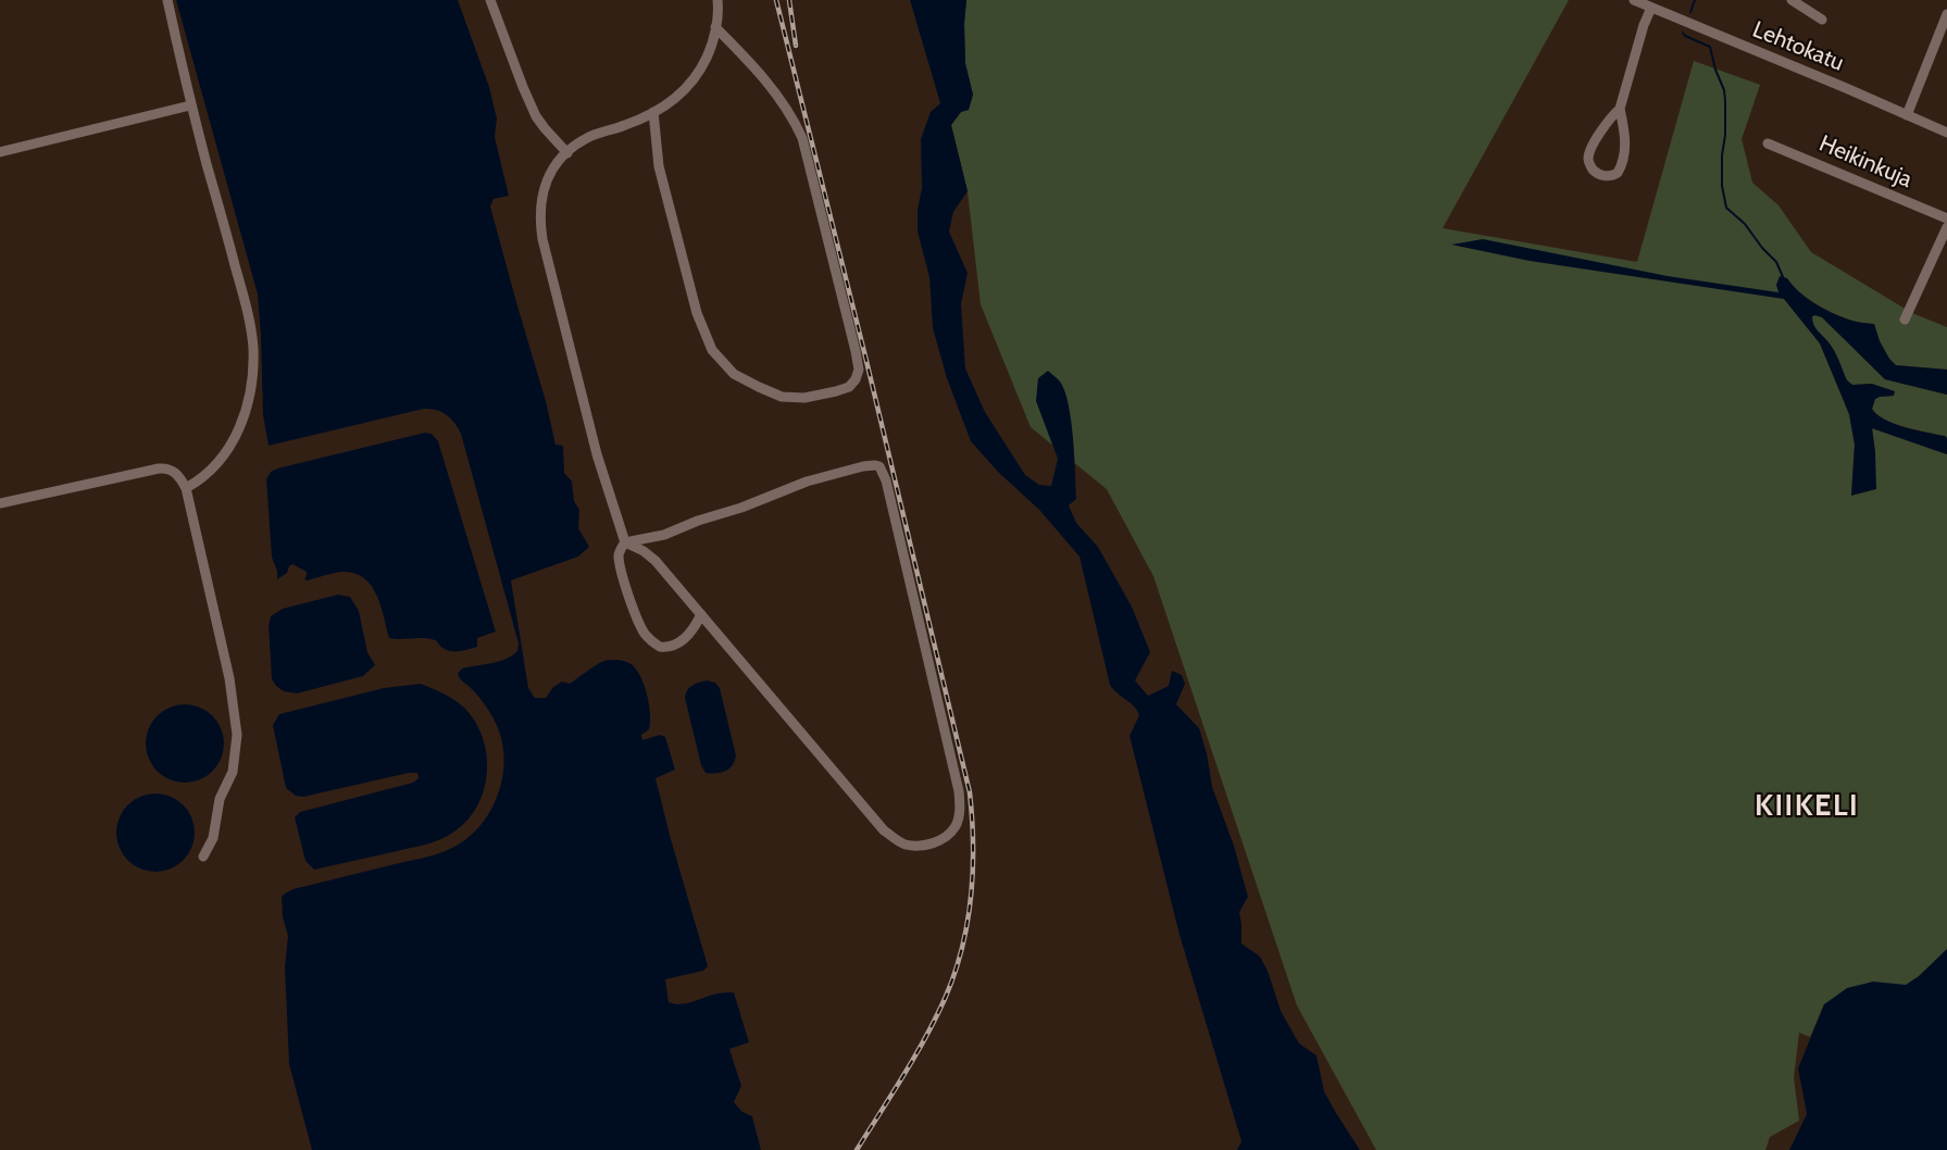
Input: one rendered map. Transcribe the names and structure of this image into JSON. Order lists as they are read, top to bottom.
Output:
{
  "streets": {
    "street": ["Lehtokatu", "Heikinkuja"]
  },
  "districts": ["KIIKELI"]
}
